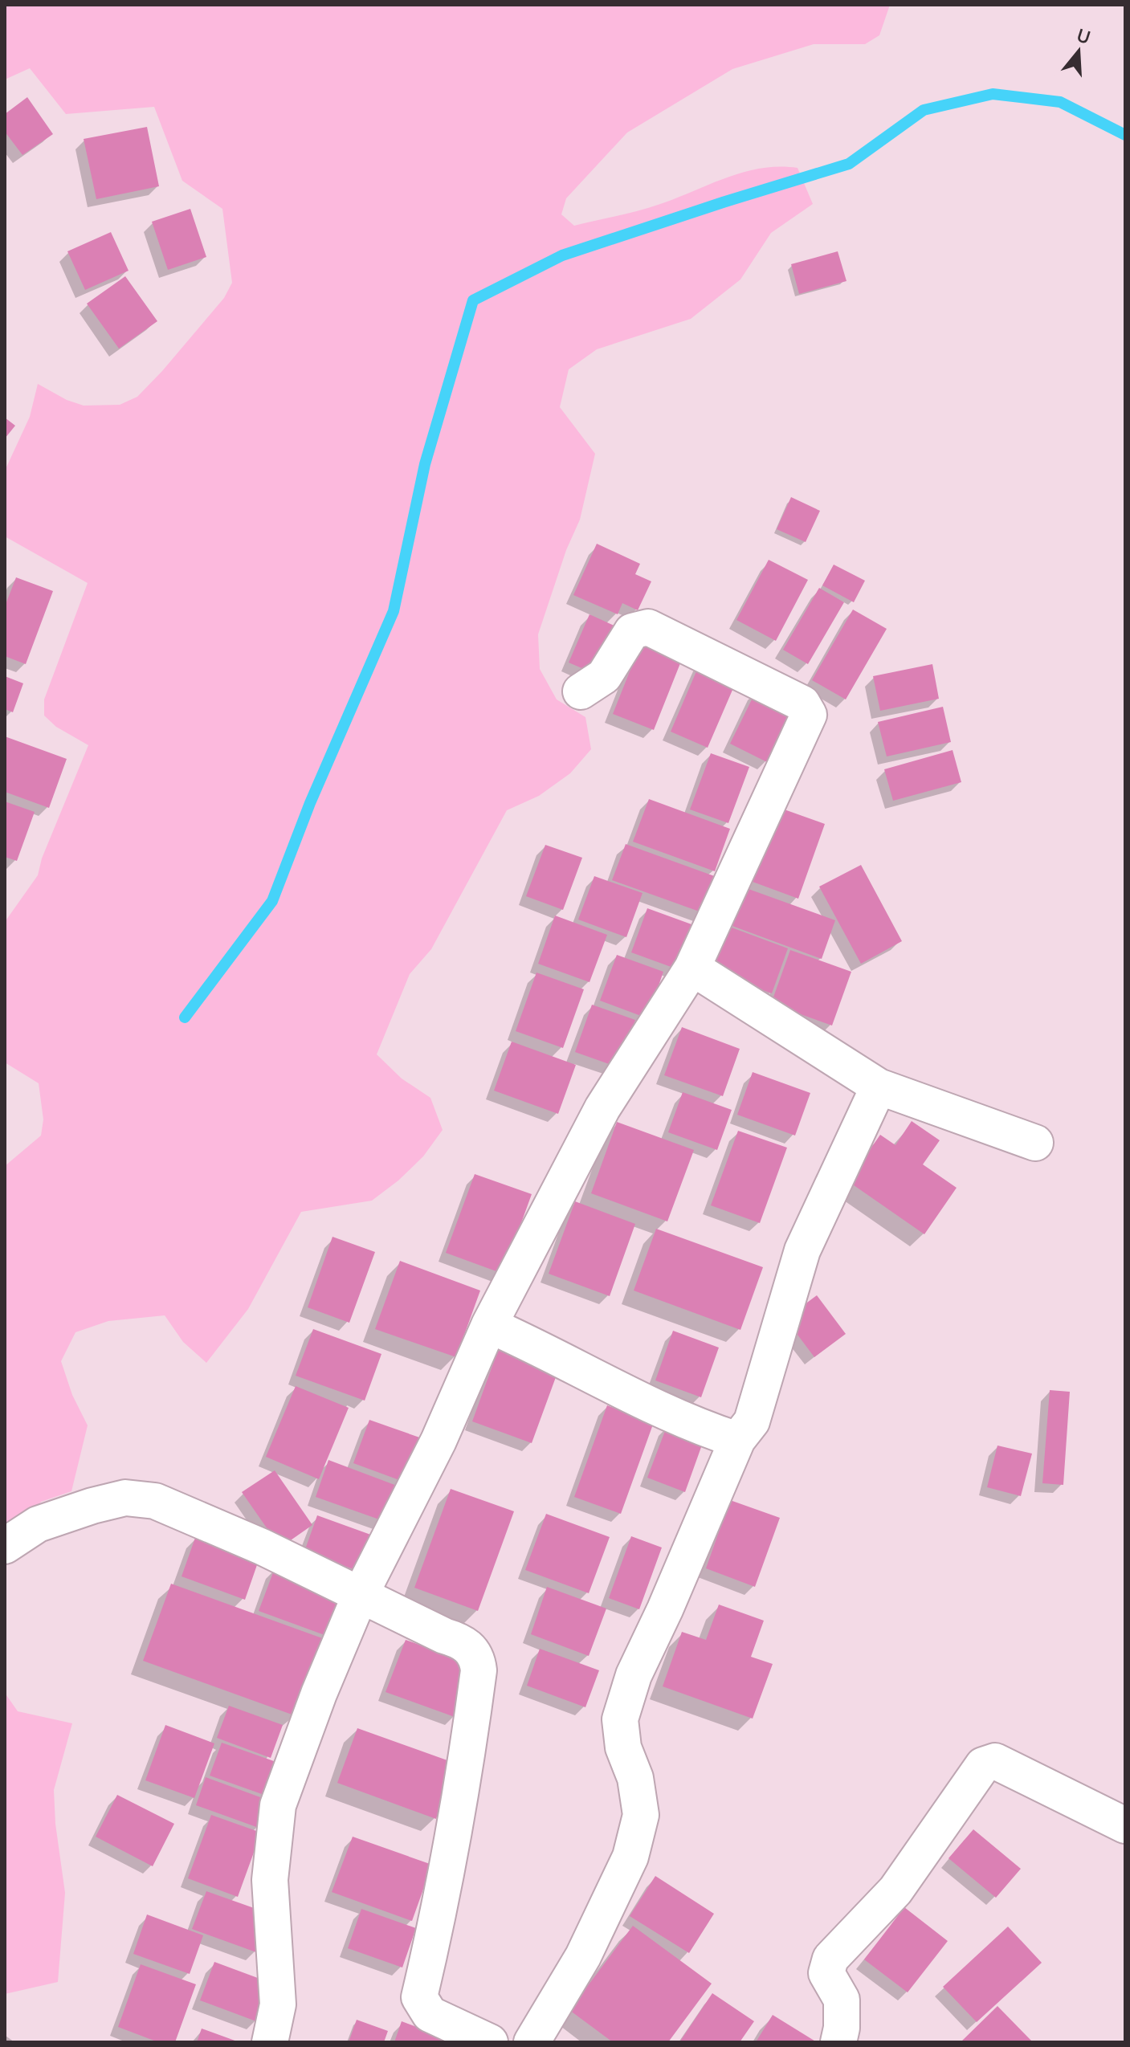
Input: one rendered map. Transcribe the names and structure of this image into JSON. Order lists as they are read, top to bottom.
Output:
{
  "north": "top"
}
